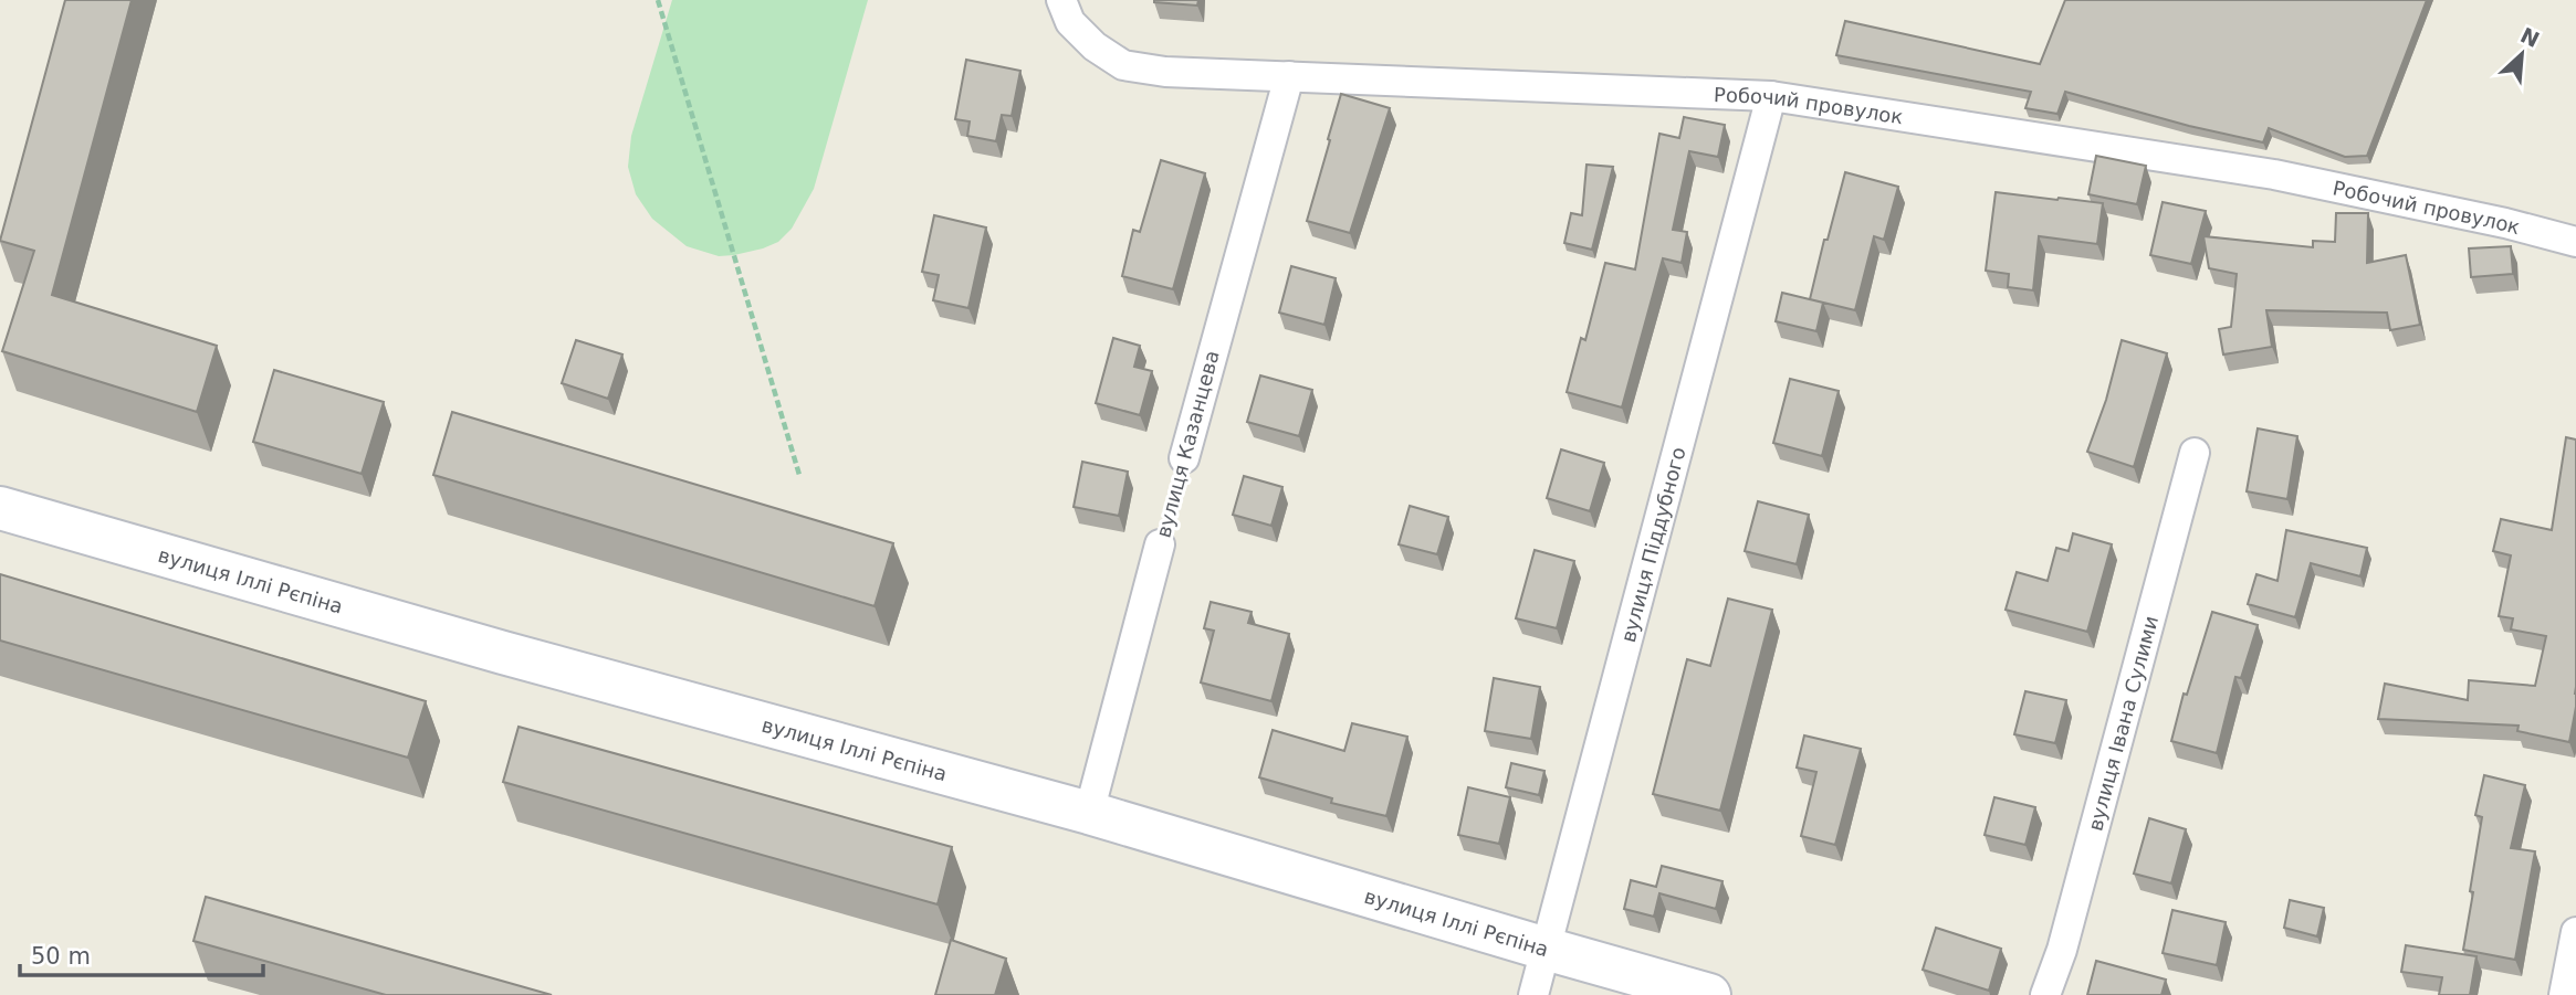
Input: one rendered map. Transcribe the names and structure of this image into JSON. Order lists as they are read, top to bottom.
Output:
{
  "streets": {
    "street": [
      "Робочий провулок",
      "вулиця Казанцева",
      "вулиця Піддубного",
      "вулиця Іллі Рєпіна",
      "вулиця Івана Сулими"
    ]
  },
  "crossings": [
    ["Робочий провулок", "вулиця Казанцева"],
    ["Робочий провулок", "вулиця Піддубного"],
    ["вулиця Казанцева", "вулиця Іллі Рєпіна"],
    ["вулиця Піддубного", "вулиця Іллі Рєпіна"]
  ],
  "scale_bar": "50 m",
  "north": "top right"
}
